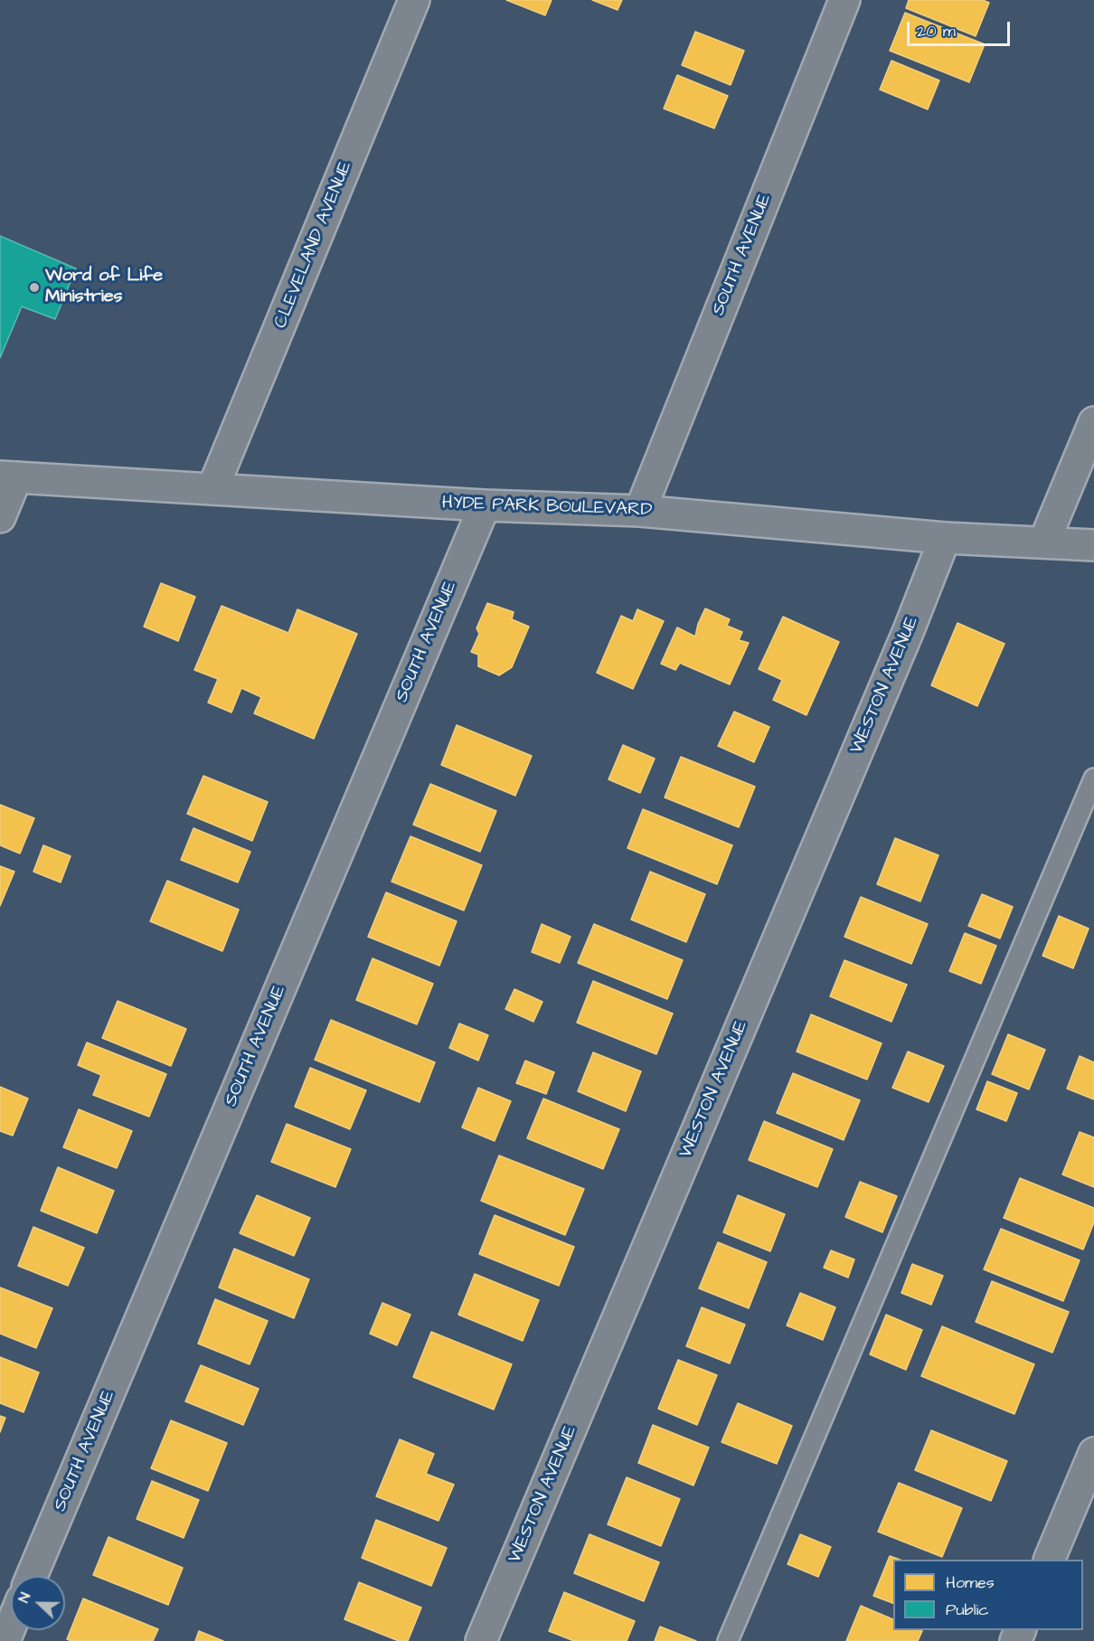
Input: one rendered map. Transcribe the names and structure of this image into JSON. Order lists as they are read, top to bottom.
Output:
{
  "streets": {
    "street": [
      "CLEVELAND AVENUE",
      "SOUTH AVENUE",
      "HYDE PARK BOULEVARD",
      "WESTON AVENUE"
    ]
  },
  "crossings": [
    ["CLEVELAND AVENUE", "HYDE PARK BOULEVARD"],
    ["SOUTH AVENUE", "HYDE PARK BOULEVARD"],
    ["HYDE PARK BOULEVARD", "WESTON AVENUE"]
  ],
  "places": ["Word of Life Ministries"],
  "legend": ["Homes", "Public"],
  "scale_bar": "20 m",
  "north": "left"
}
